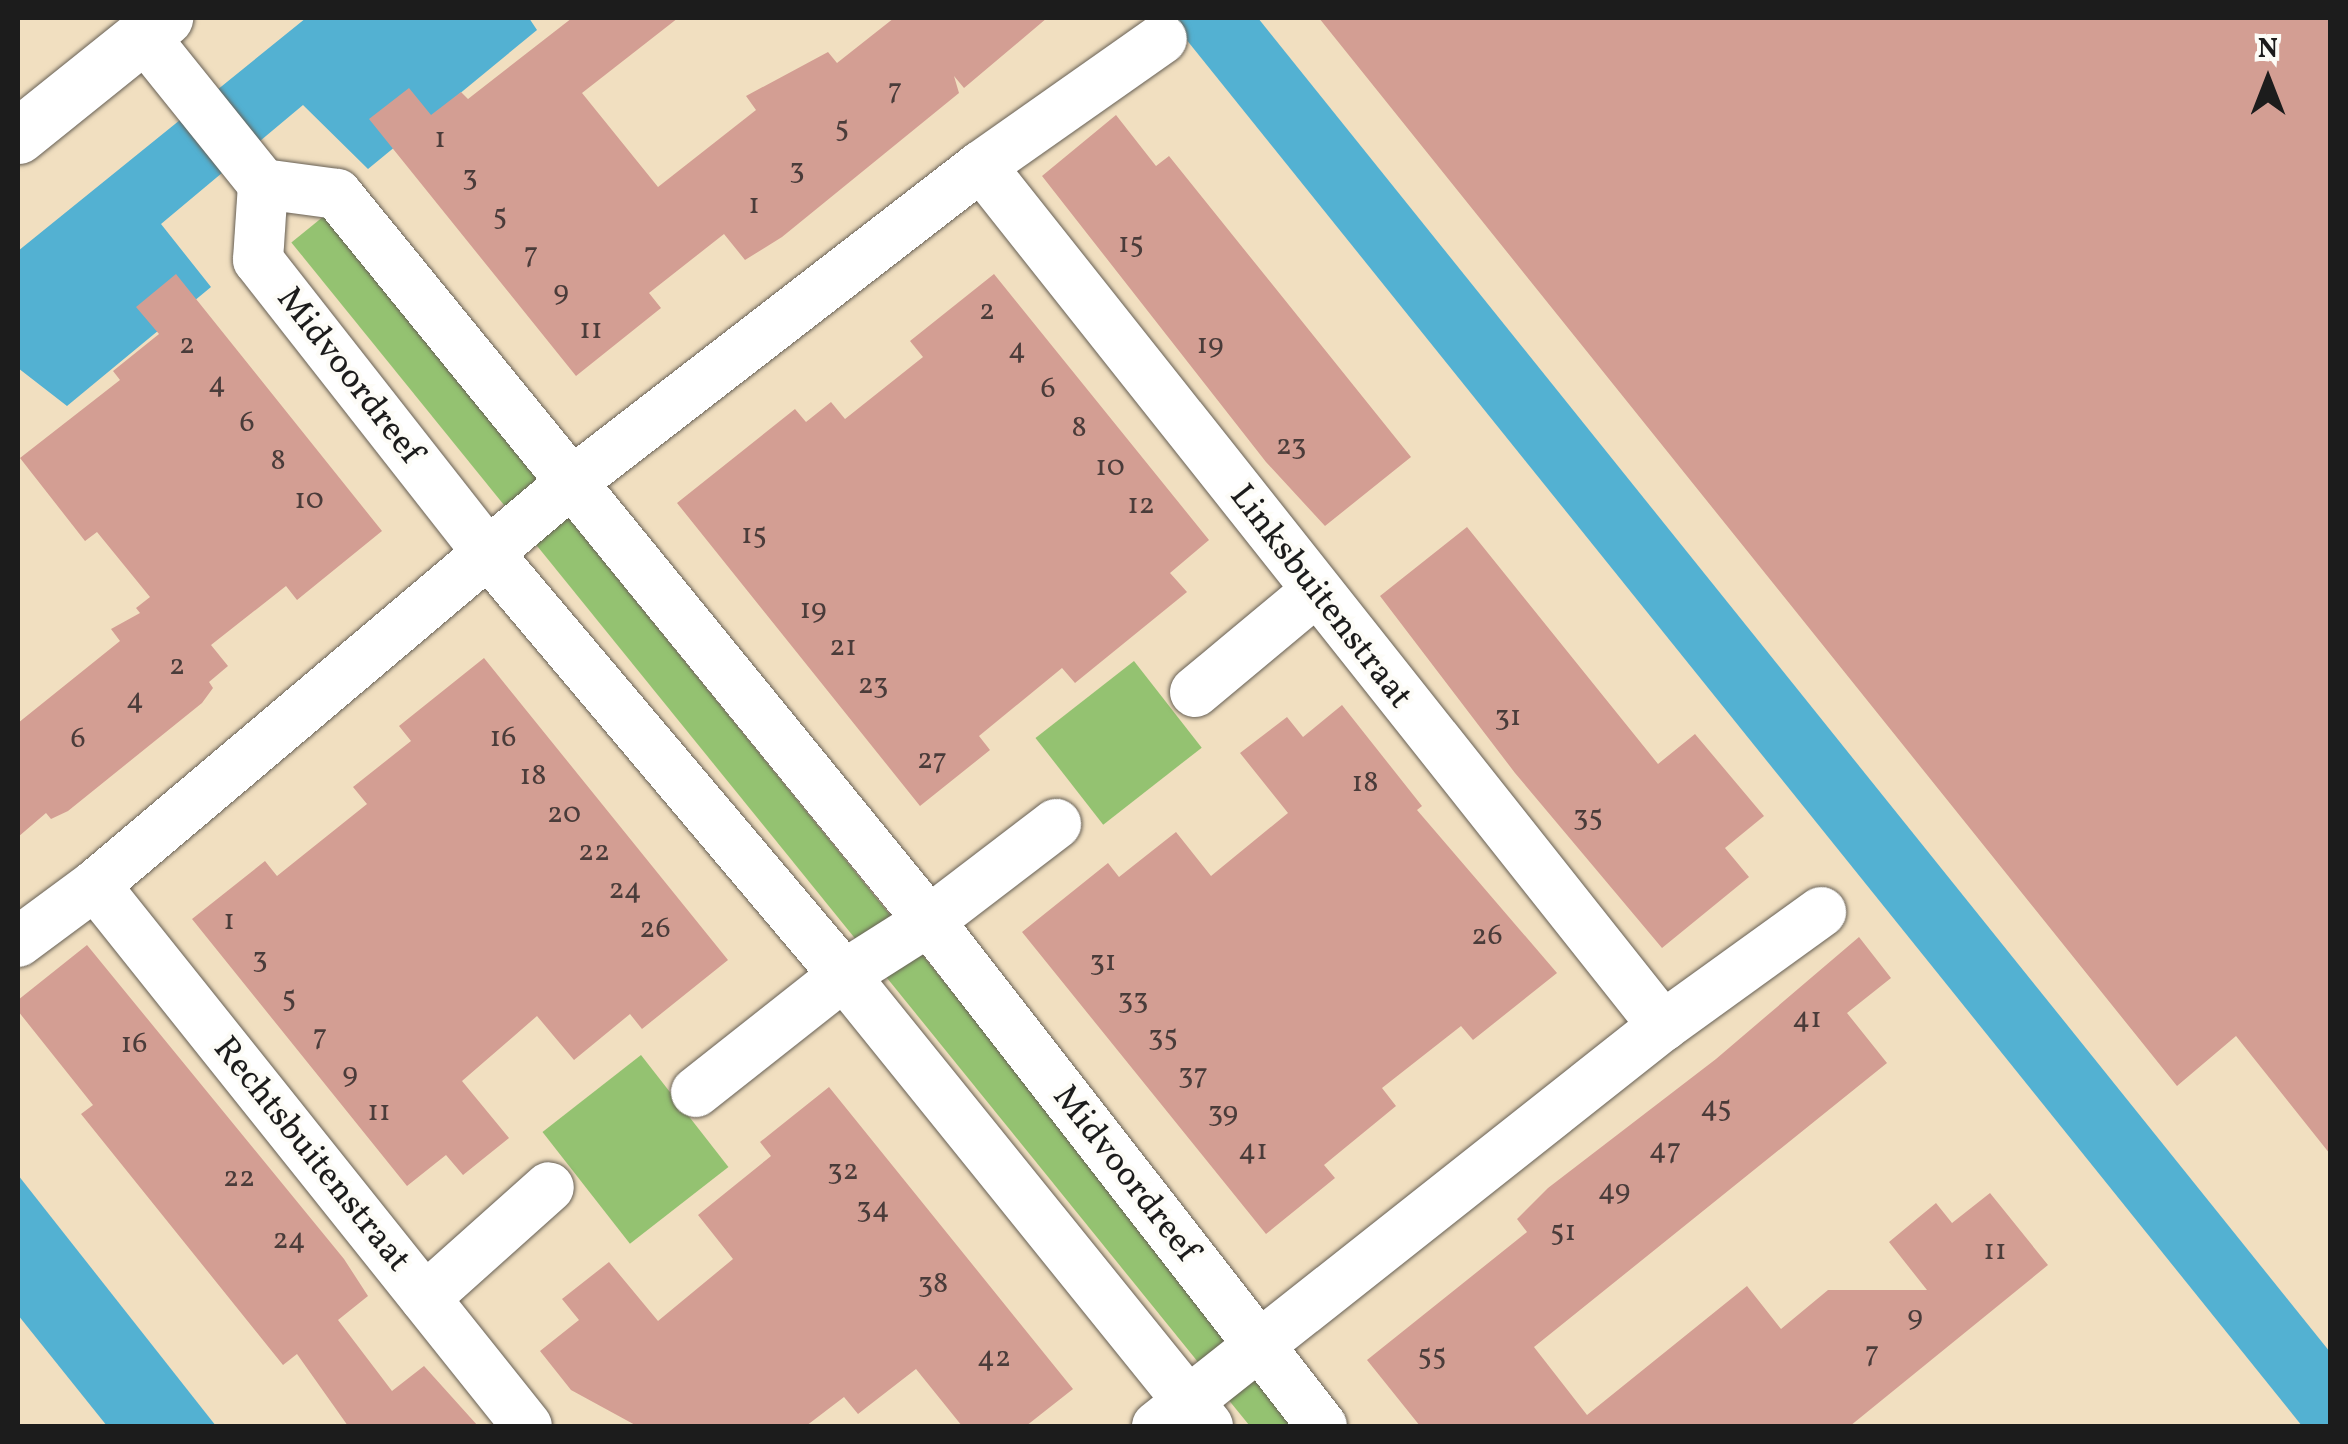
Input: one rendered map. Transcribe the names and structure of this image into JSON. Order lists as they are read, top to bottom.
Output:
{
  "streets": {
    "street": ["Midvoordreef", "Linksbuitenstraat", "Rechtsbuitenstraat"]
  },
  "house_numbers": [
    "7",
    "5",
    "1",
    "3",
    "3",
    "1",
    "5",
    "15",
    "7",
    "9",
    "2",
    "11",
    "2",
    "19",
    "4",
    "4",
    "6",
    "6",
    "8",
    "23",
    "8",
    "10",
    "10",
    "12",
    "15",
    "19",
    "21",
    "2",
    "23",
    "4",
    "31",
    "16",
    "6",
    "27",
    "18",
    "18",
    "20",
    "35",
    "22",
    "24",
    "1",
    "26",
    "26",
    "3",
    "31",
    "5",
    "33",
    "41",
    "7",
    "35",
    "16",
    "9",
    "37",
    "45",
    "11",
    "39",
    "47",
    "41",
    "32",
    "22",
    "49",
    "34",
    "51",
    "24",
    "11",
    "38",
    "9",
    "7",
    "55",
    "42"
  ],
  "north": "top"
}
